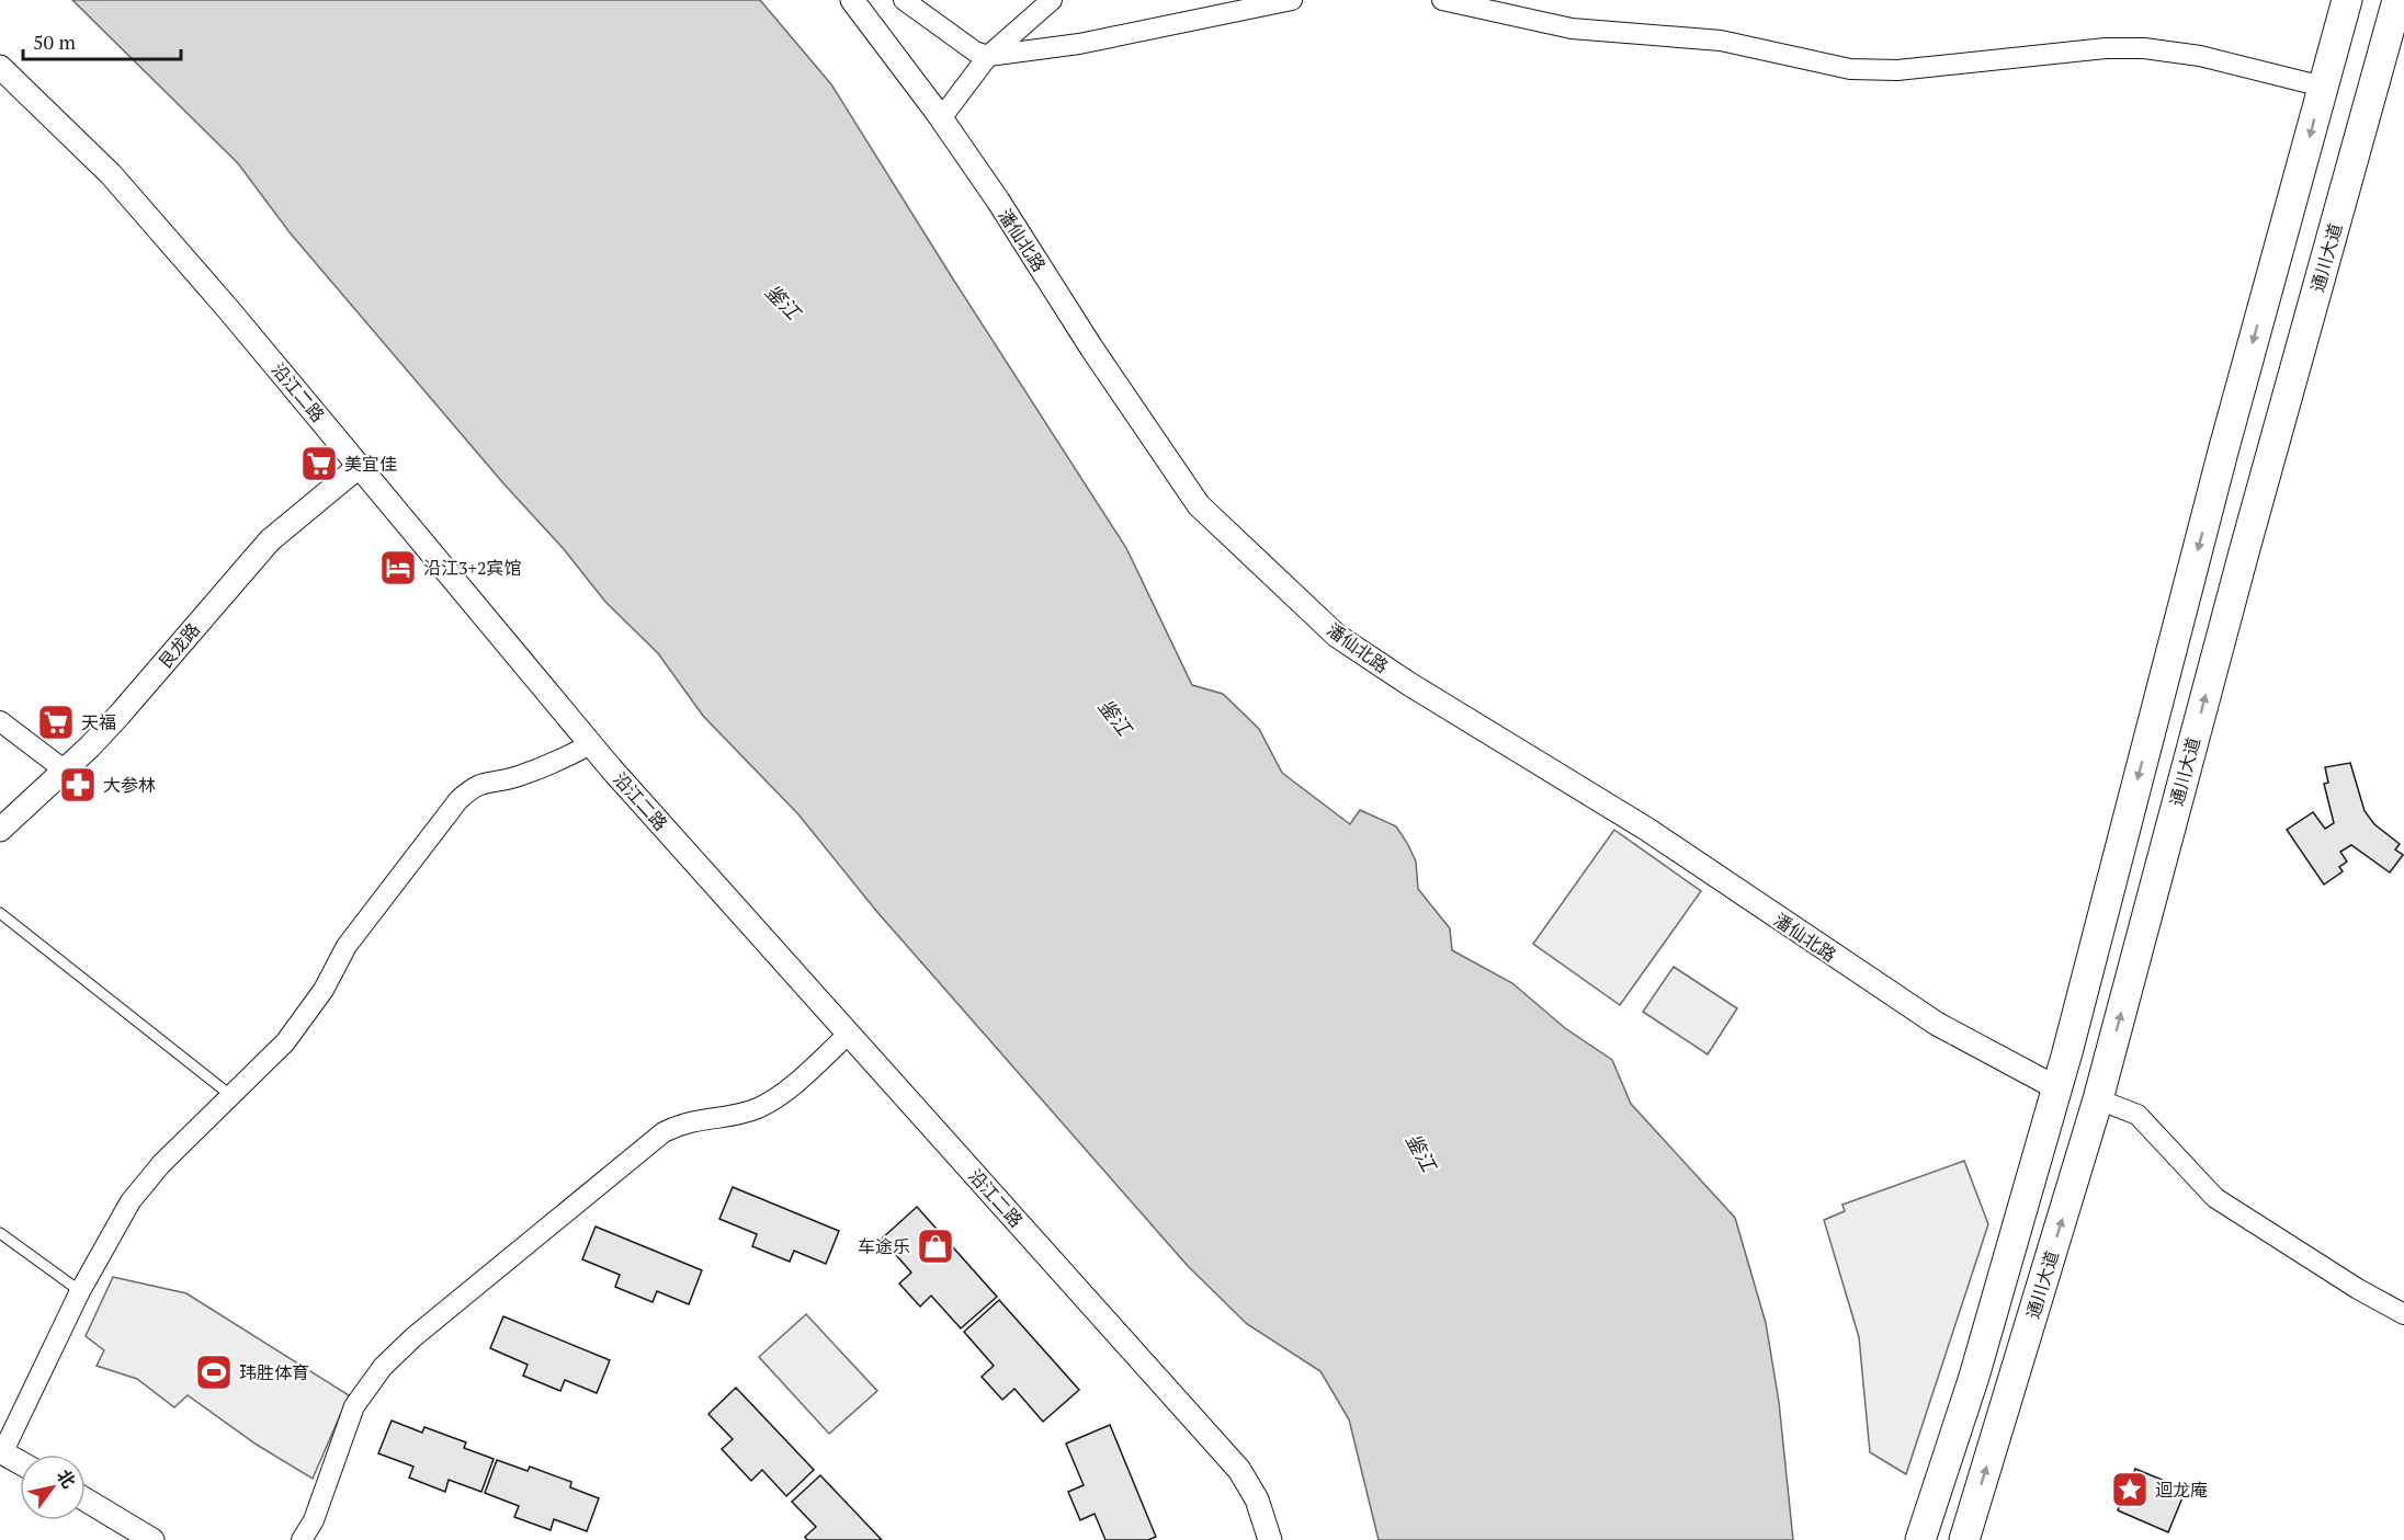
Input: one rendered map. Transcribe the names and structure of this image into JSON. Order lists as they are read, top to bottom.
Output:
{
  "streets": {
    "main road": ["通川大道"],
    "street": ["潘仙北路", "沿江二路", "艮龙路"]
  },
  "crossings": [
    ["沿江二路", "艮龙路"]
  ],
  "water": ["鉴江"],
  "places": {
    "supermarket": ["美宜佳", "天福"],
    "hotel": ["沿江3+2宾馆"],
    "pharmacy": ["大参林"],
    "shop": ["车途乐"],
    "sports": ["玮胜体育"],
    "place": ["迴龙庵"]
  },
  "scale_bar": "50 m",
  "north": "top right"
}
